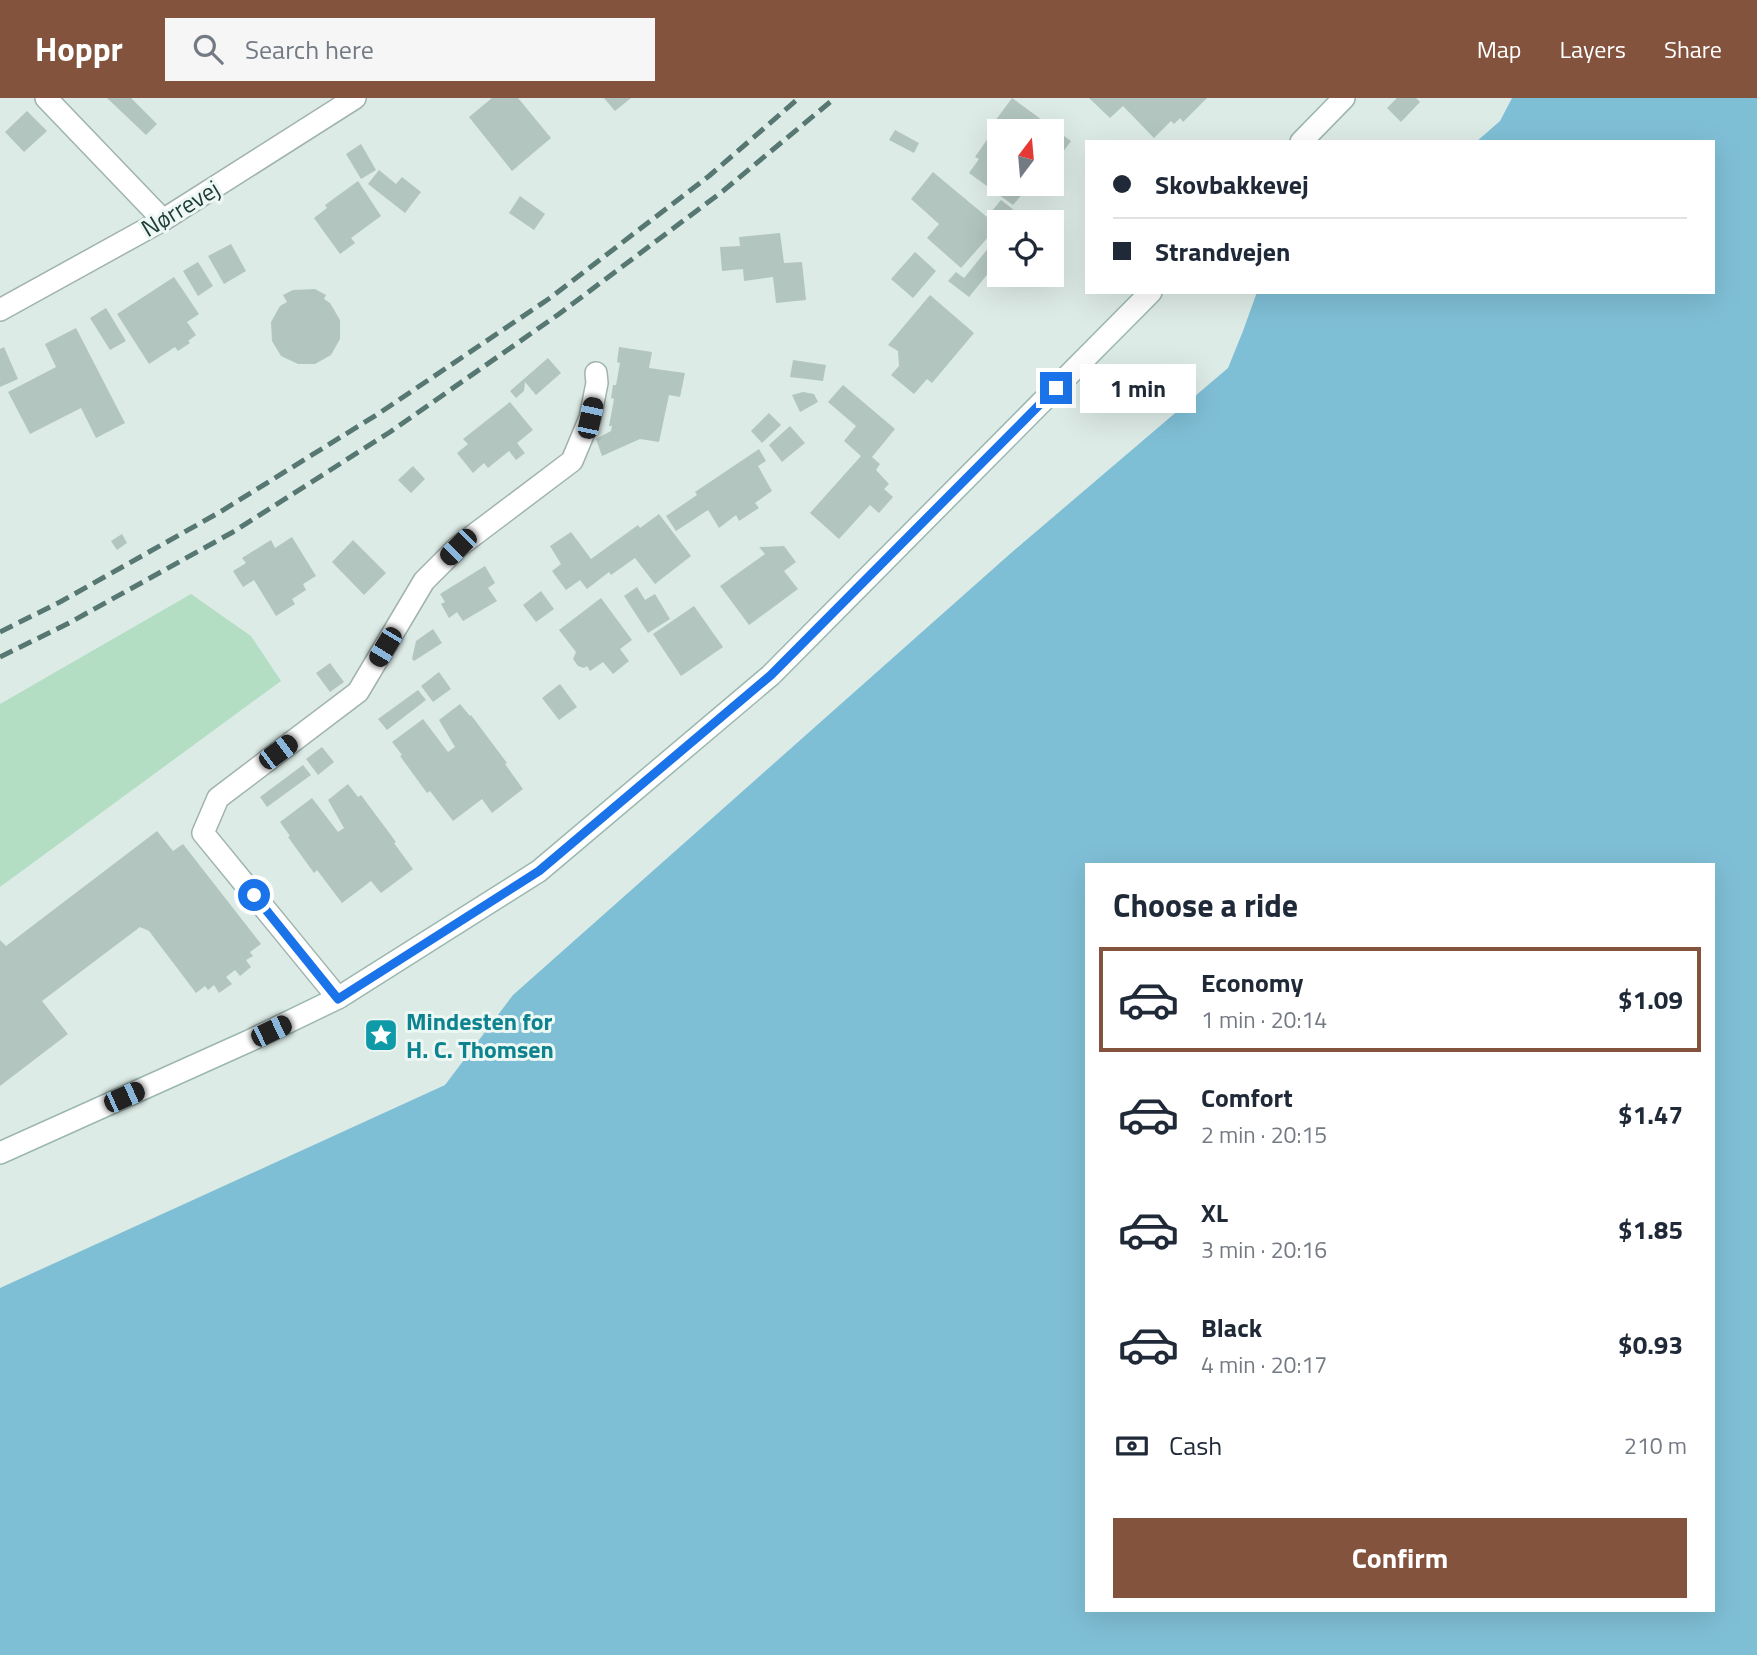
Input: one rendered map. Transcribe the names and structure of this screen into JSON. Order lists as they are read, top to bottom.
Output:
{
  "streets": {
    "main road": ["Nørrevej"]
  },
  "places": {
    "place": ["Mindesten for H. C. Thomsen"]
  },
  "north": "top",
  "page": {
    "header": "Hoppr",
    "search": "Search here",
    "nav": ["Map", "Layers", "Share"],
    "banner": ["Skovbakkevej", "Strandvejen"],
    "bubble": "1 min",
    "heading": "Choose a ride",
    "list": [
      {
        "name": "Economy",
        "note": "1 min · 20:14",
        "value": "$1.09"
      },
      {
        "name": "Comfort",
        "note": "2 min · 20:15",
        "value": "$1.47"
      },
      {
        "name": "XL",
        "note": "3 min · 20:16",
        "value": "$1.85"
      },
      {
        "name": "Black",
        "note": "4 min · 20:17",
        "value": "$0.93"
      }
    ],
    "pay": ["Cash", "210 m"],
    "buttons": "Confirm"
  }
}
